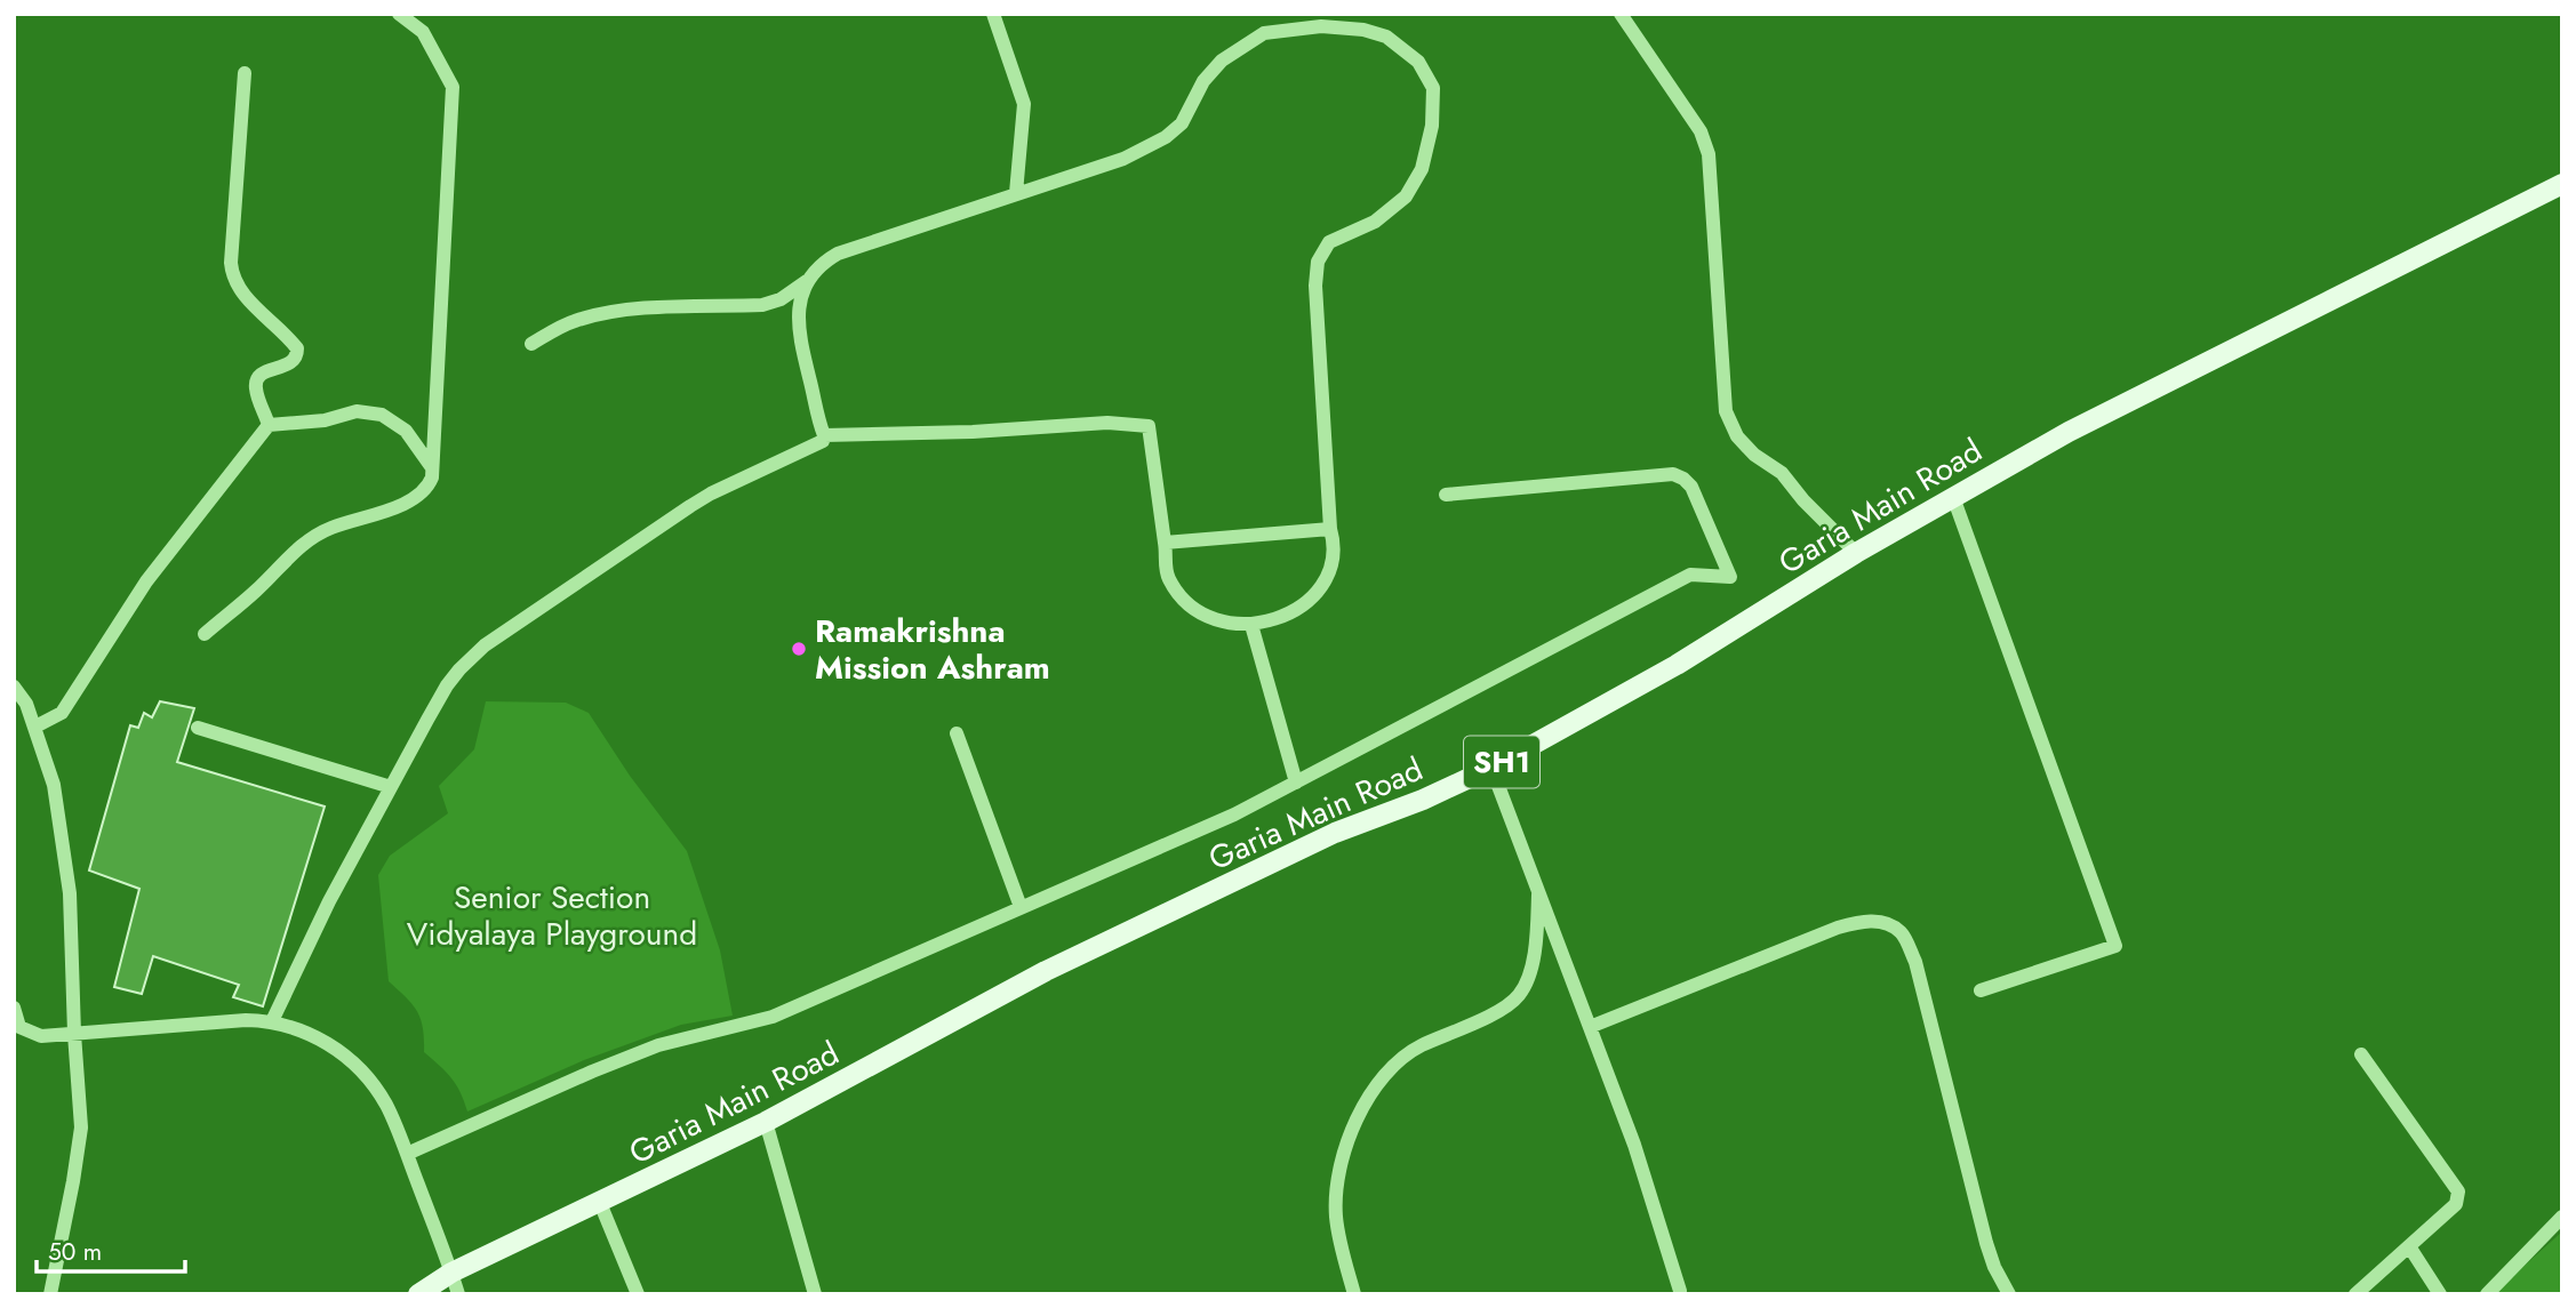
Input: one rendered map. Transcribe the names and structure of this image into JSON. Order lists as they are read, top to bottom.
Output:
{
  "streets": {
    "main road": ["Garia Main Road", "SH1"]
  },
  "parks": ["Senior Section Vidyalaya Playground"],
  "places": ["Ramakrishna Mission Ashram"],
  "scale_bar": "50 m"
}
